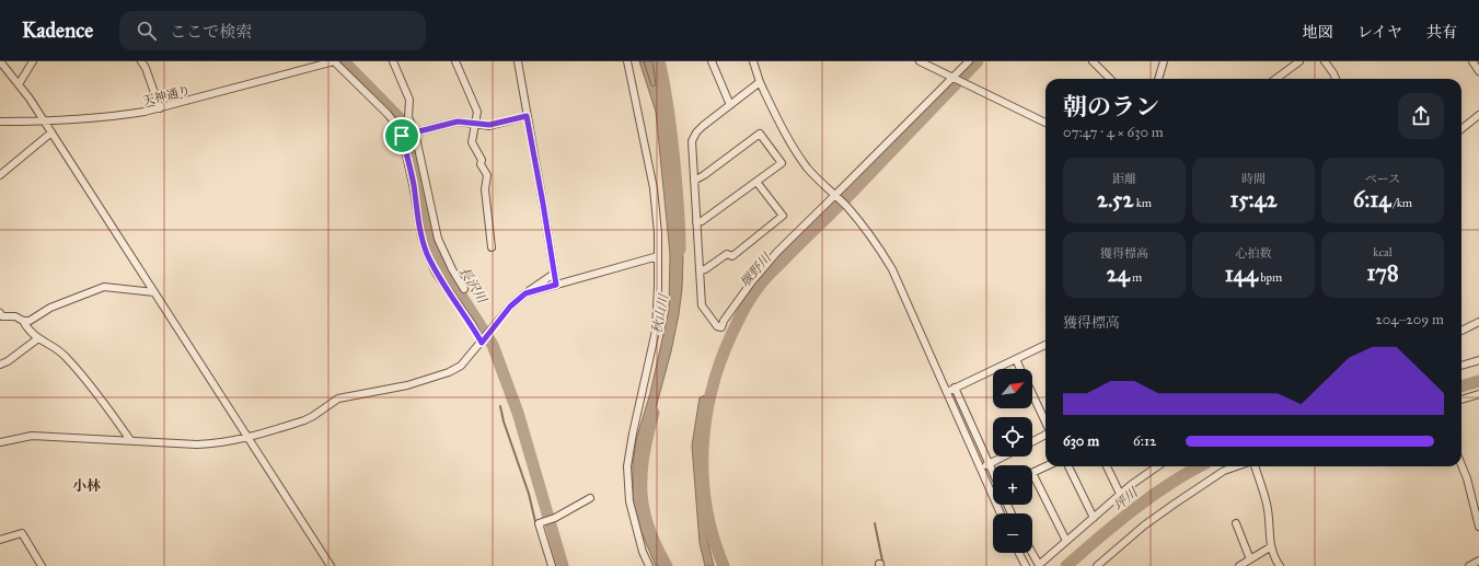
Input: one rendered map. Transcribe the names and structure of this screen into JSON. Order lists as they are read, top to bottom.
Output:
{
  "streets": {
    "street": ["天神通り"]
  },
  "districts": ["小林"],
  "water": [
    "堰野川",
    "長沢川",
    "秋山川",
    "坪川"
  ],
  "north": "top right",
  "page": {
    "header": "Kadence",
    "search": "ここで検索",
    "nav": ["地図", "レイヤ", "共有"],
    "heading": ["朝のラン", "07:47 · 4 × 630 m"],
    "stats": [
      ["距離", "2.52 km"],
      ["時間", "15:42"],
      ["ペース", "6:14 /km"],
      ["獲得標高", "24 m"],
      ["心拍数", "144 bpm"],
      ["kcal", "178"]
    ],
    "chart": ["獲得標高", "204–209 m"],
    "map_buttons": ["+", "−"],
    "list": [
      {
        "name": "630 m",
        "note": "6:12"
      }
    ]
  }
}
